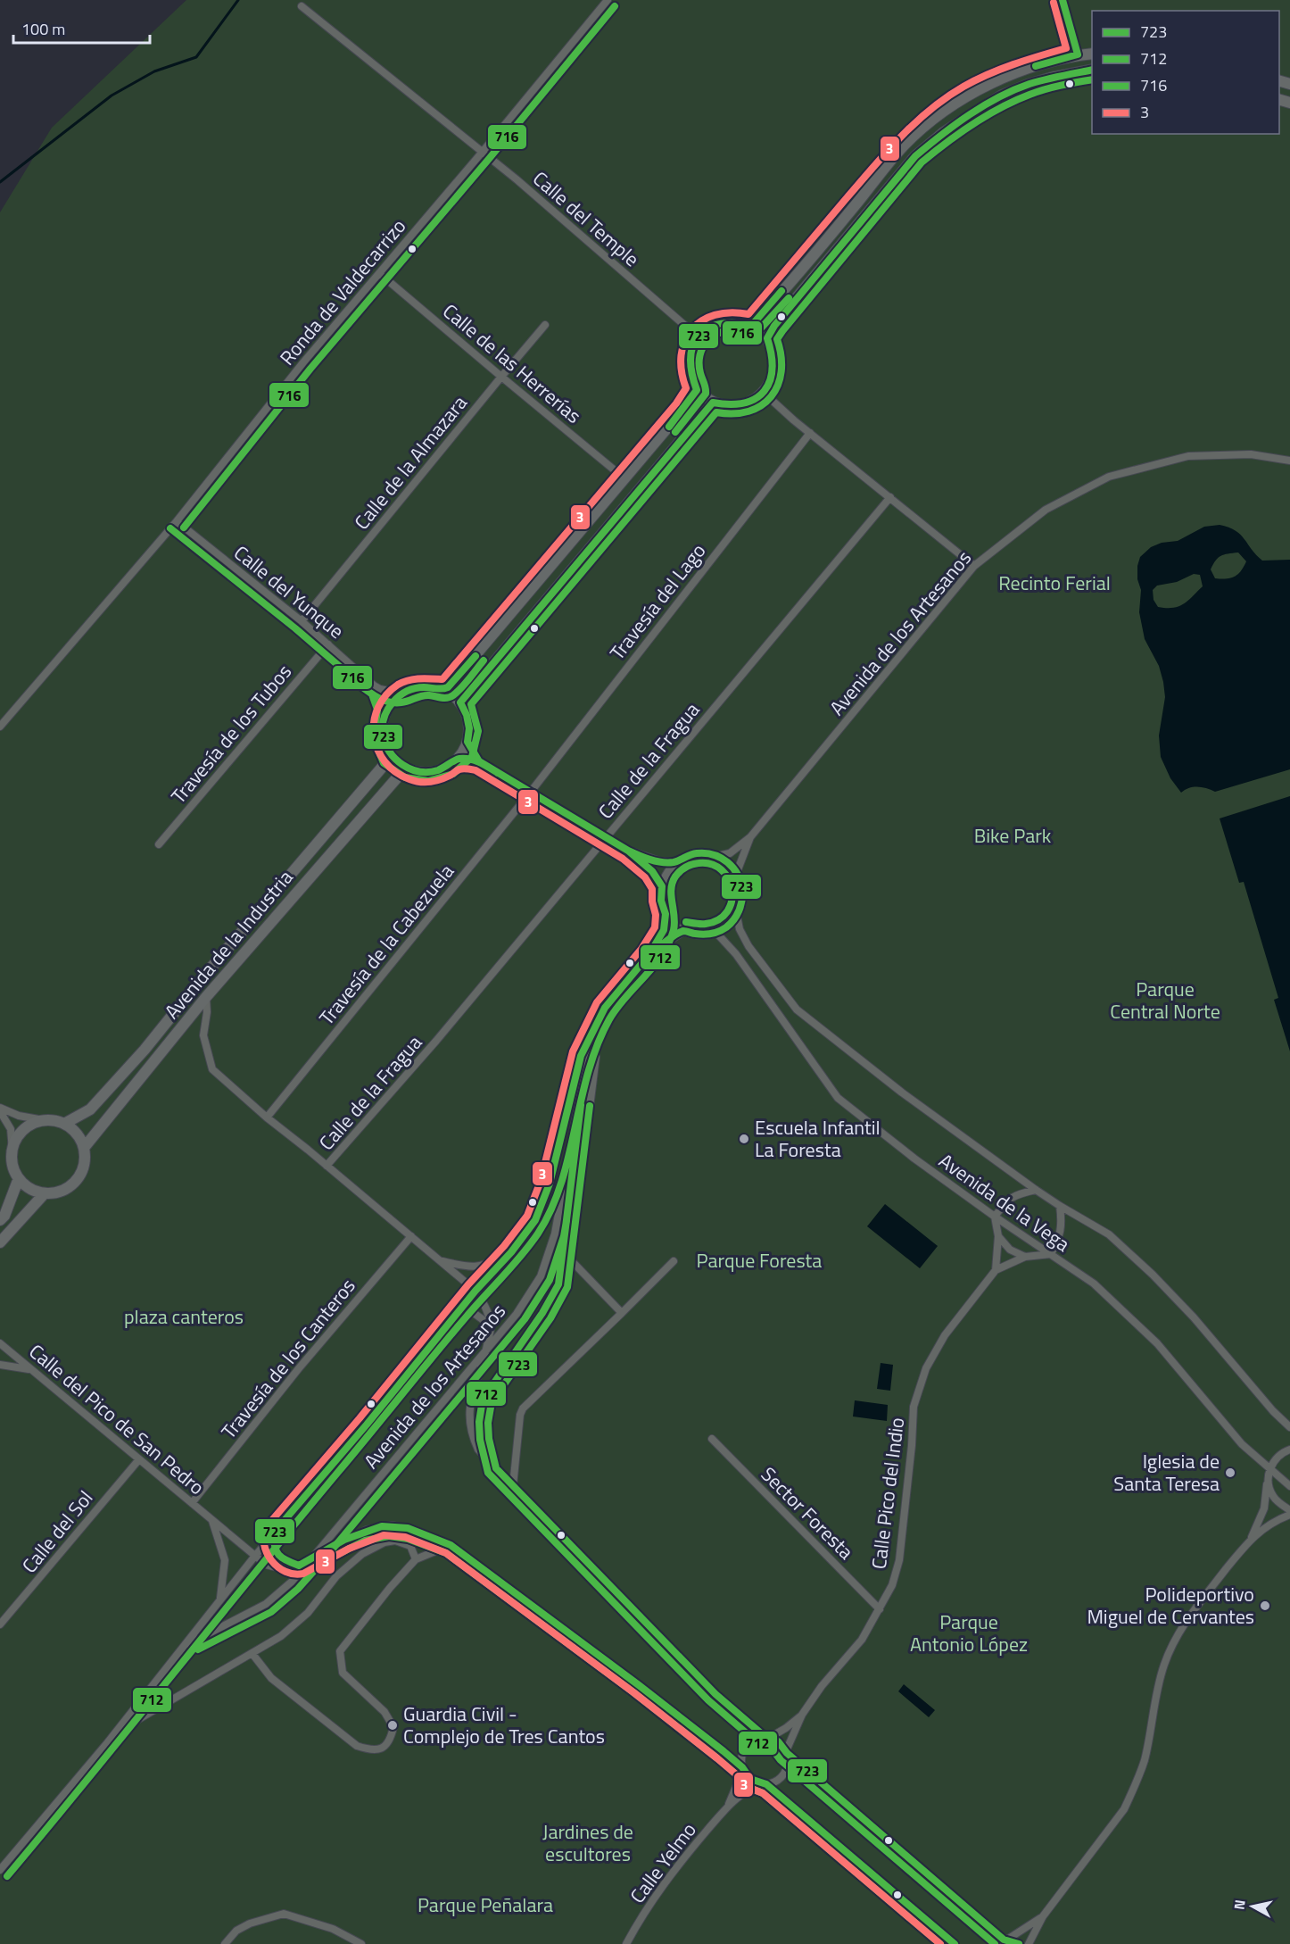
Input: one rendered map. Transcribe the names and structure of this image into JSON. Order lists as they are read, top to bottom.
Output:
{
  "streets": {
    "street": [
      "Calle del Temple",
      "Ronda de Valdecarrizo",
      "Calle de las Herrerías",
      "Calle de la Almazara",
      "Calle del Yunque",
      "Travesía del Lago",
      "Avenida de los Artesanos",
      "Travesía de los Tubos",
      "Calle de la Fragua",
      "Avenida de la Industria",
      "Travesía de la Cabezuela",
      "Avenida de la Vega",
      "Travesía de los Canteros",
      "Calle del Pico de San Pedro",
      "Calle Pico del Indio",
      "Sector Foresta",
      "Calle del Sol",
      "Calle Yelmo"
    ]
  },
  "crossings": [
    ["Calle del Temple", "Ronda de Valdecarrizo"],
    ["Ronda de Valdecarrizo", "Calle de las Herrerías"],
    ["Ronda de Valdecarrizo", "Calle del Yunque"],
    ["Calle de las Herrerías", "Calle de la Almazara"],
    ["Calle de la Almazara", "Calle del Yunque"],
    ["Calle del Yunque", "Travesía de los Tubos"],
    ["Calle del Yunque", "Avenida de la Industria"],
    ["Travesía del Lago", "Travesía de la Cabezuela"],
    ["Avenida de los Artesanos", "Avenida de la Vega"],
    ["Avenida de los Artesanos", "Calle del Pico de San Pedro"],
    ["Avenida de la Vega", "Calle Pico del Indio"],
    ["Travesía de los Canteros", "Calle del Pico de San Pedro"],
    ["Calle del Pico de San Pedro", "Calle del Sol"],
    ["Calle Pico del Indio", "Sector Foresta"]
  ],
  "parks": [
    "Recinto Ferial",
    "Bike Park",
    "Parque Central Norte",
    "Parque Foresta",
    "plaza canteros",
    "Parque Antonio López",
    "Jardines de escultores",
    "Parque Peñalara"
  ],
  "places": [
    "Escuela Infantil La Foresta",
    "Iglesia de Santa Teresa",
    "Polideportivo Miguel de Cervantes",
    "Guardia Civil - Complejo de Tres Cantos"
  ],
  "lines": [
    "transit line 723",
    "transit line 3",
    "transit line 716",
    "transit line 712"
  ],
  "legend": [
    "723",
    "712",
    "716",
    "3"
  ],
  "scale_bar": "100 m",
  "north": "left"
}
